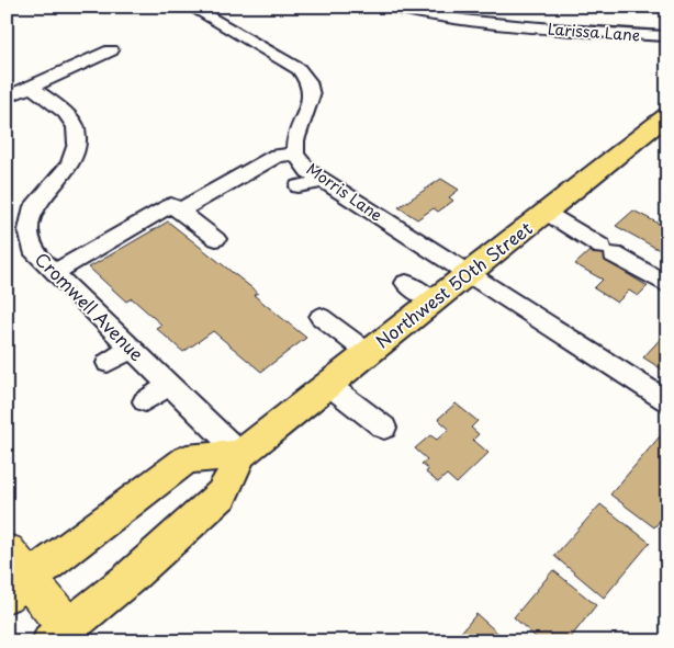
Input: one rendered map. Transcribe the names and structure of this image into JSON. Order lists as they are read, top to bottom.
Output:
{
  "streets": {
    "main road": ["Northwest 50th Street"],
    "street": ["Larissa Lane", "Morris Lane", "Cromwell Avenue"]
  },
  "crossings": [
    ["Morris Lane", "Northwest 50th Street"],
    ["Northwest 50th Street", "Cromwell Avenue"]
  ]
}
